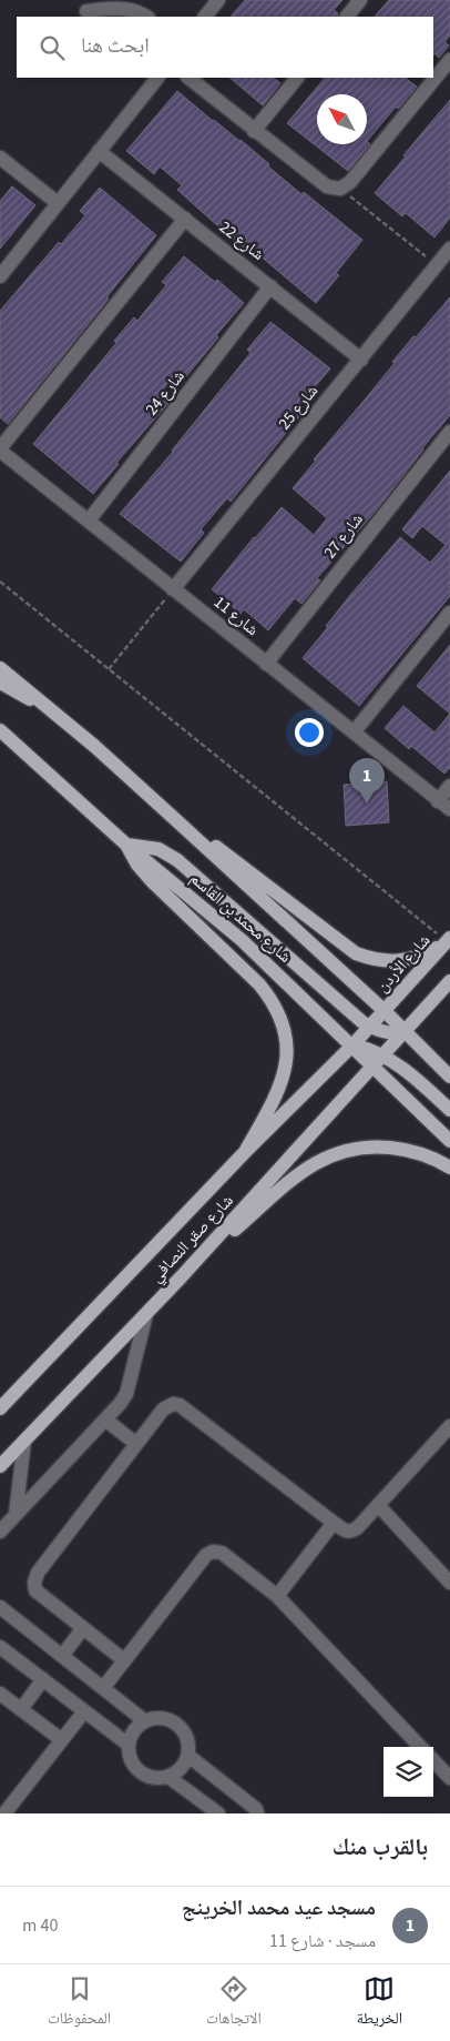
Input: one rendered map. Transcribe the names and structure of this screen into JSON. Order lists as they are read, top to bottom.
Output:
{
  "streets": {
    "main road": ["شارع محمد بن القاسم", "شارع الأردن", "شارع صقر النصافي"],
    "street": [
      "شارع 22",
      "شارع 24",
      "شارع 25",
      "شارع 27",
      "شارع 11"
    ]
  },
  "crossings": [
    ["شارع 22", "شارع 24"],
    ["شارع 22", "شارع 25"],
    ["شارع 24", "شارع 11"],
    ["شارع 25", "شارع 11"],
    ["شارع 27", "شارع 11"],
    ["شارع محمد بن القاسم", "شارع الأردن"],
    ["شارع محمد بن القاسم", "شارع صقر النصافي"],
    ["شارع الأردن", "شارع صقر النصافي"]
  ],
  "north": "top left",
  "page": {
    "search": "ابحث هنا",
    "pins": "1",
    "heading": "بالقرب منك",
    "list": [
      {
        "mark": "1",
        "name": "مسجد عيد محمد الخرينج",
        "note": "مسجد · شارع 11",
        "value": "40 m"
      }
    ],
    "nav": ["الخريطة", "الاتجاهات", "المحفوظات"]
  }
}
